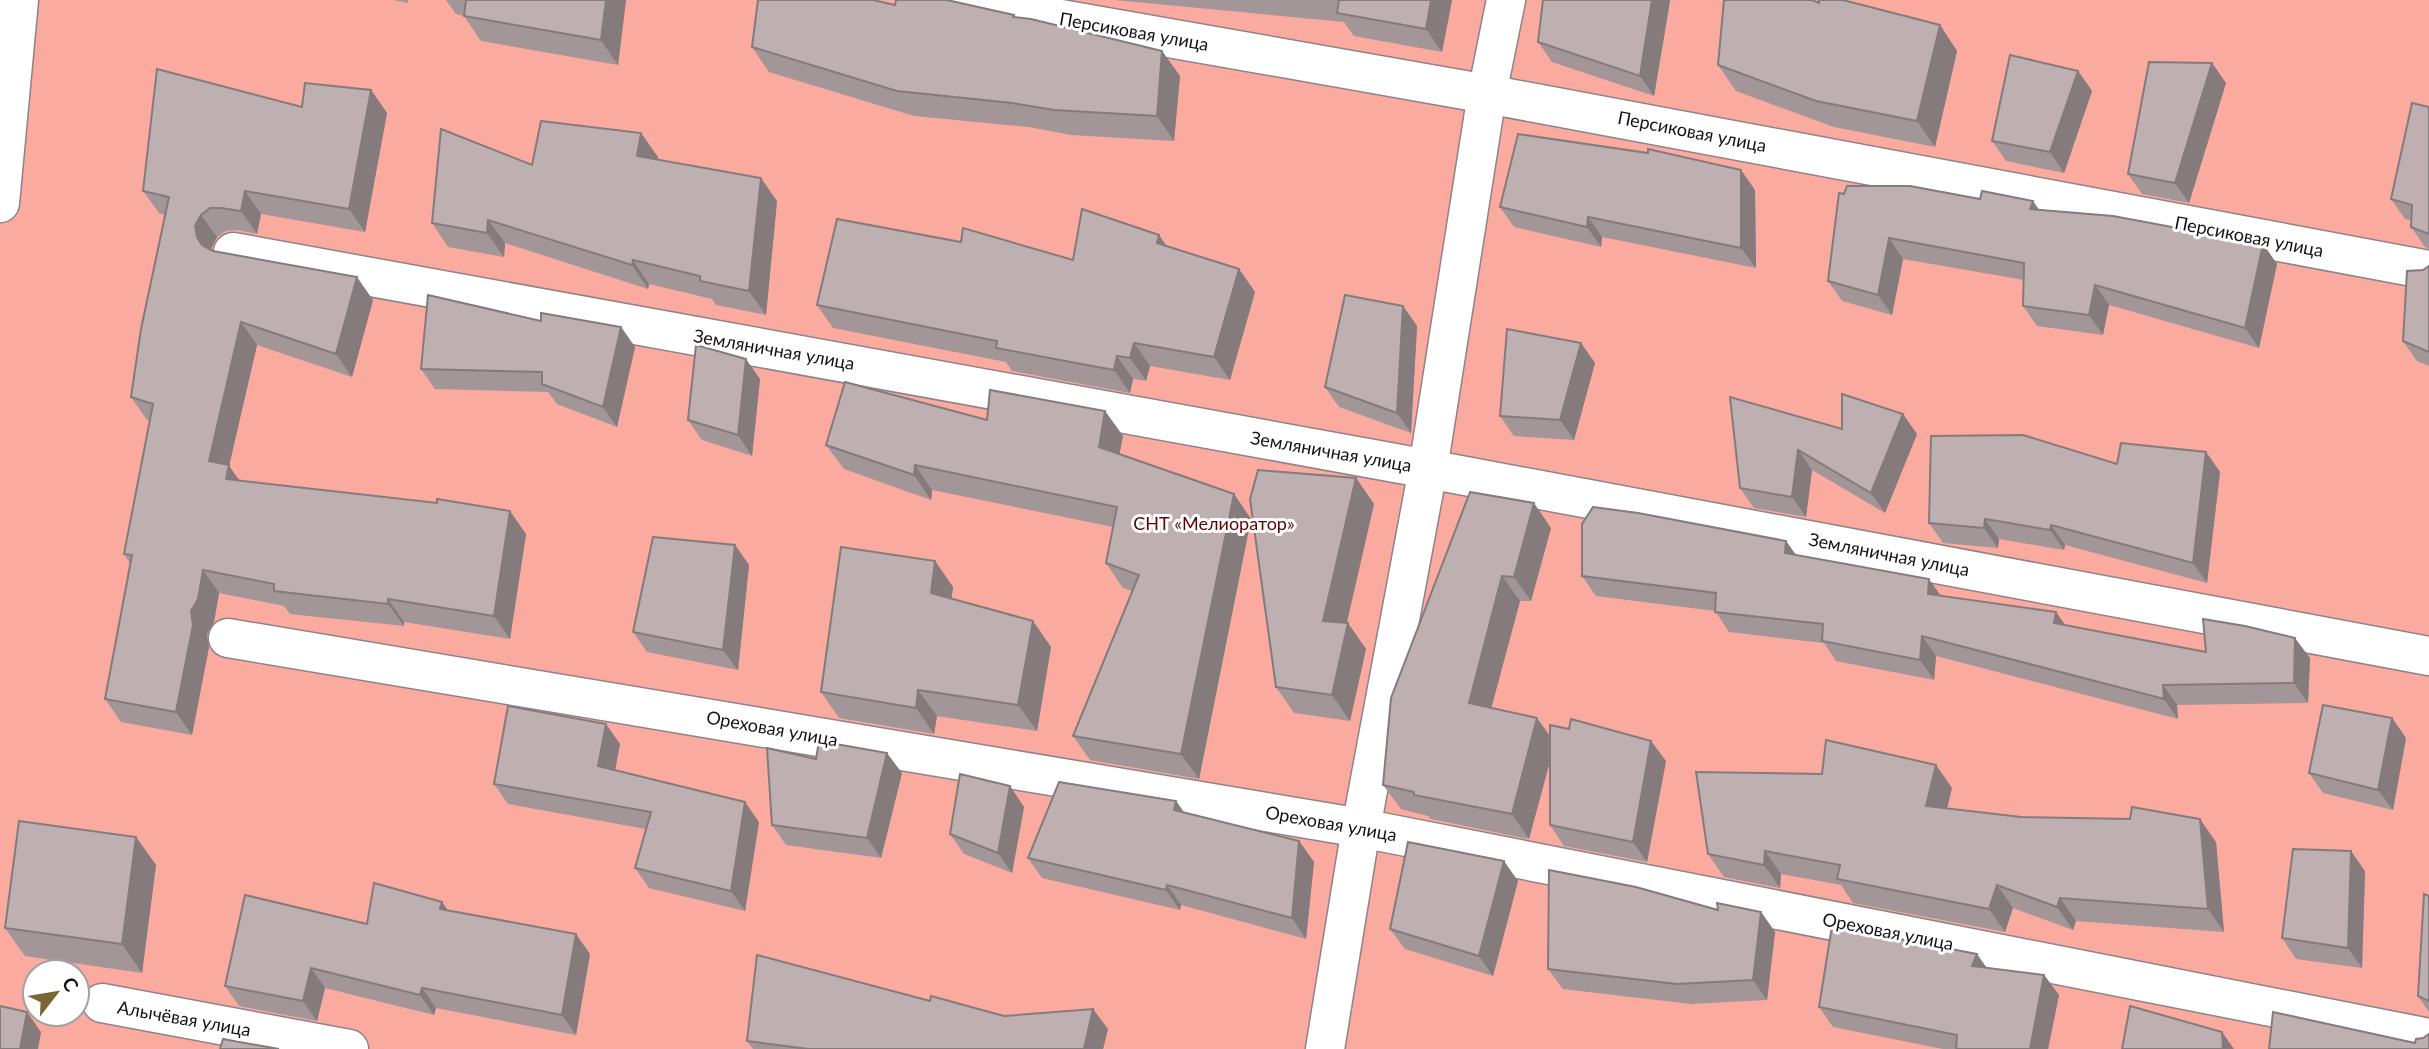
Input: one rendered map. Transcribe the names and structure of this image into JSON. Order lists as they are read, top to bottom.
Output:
{
  "streets": {
    "street": [
      "Персиковая улица",
      "Земляничная улица",
      "Ореховая улица",
      "Алычёвая улица"
    ]
  },
  "parks": ["СНТ «Мелиоратор»"],
  "north": "top right"
}
